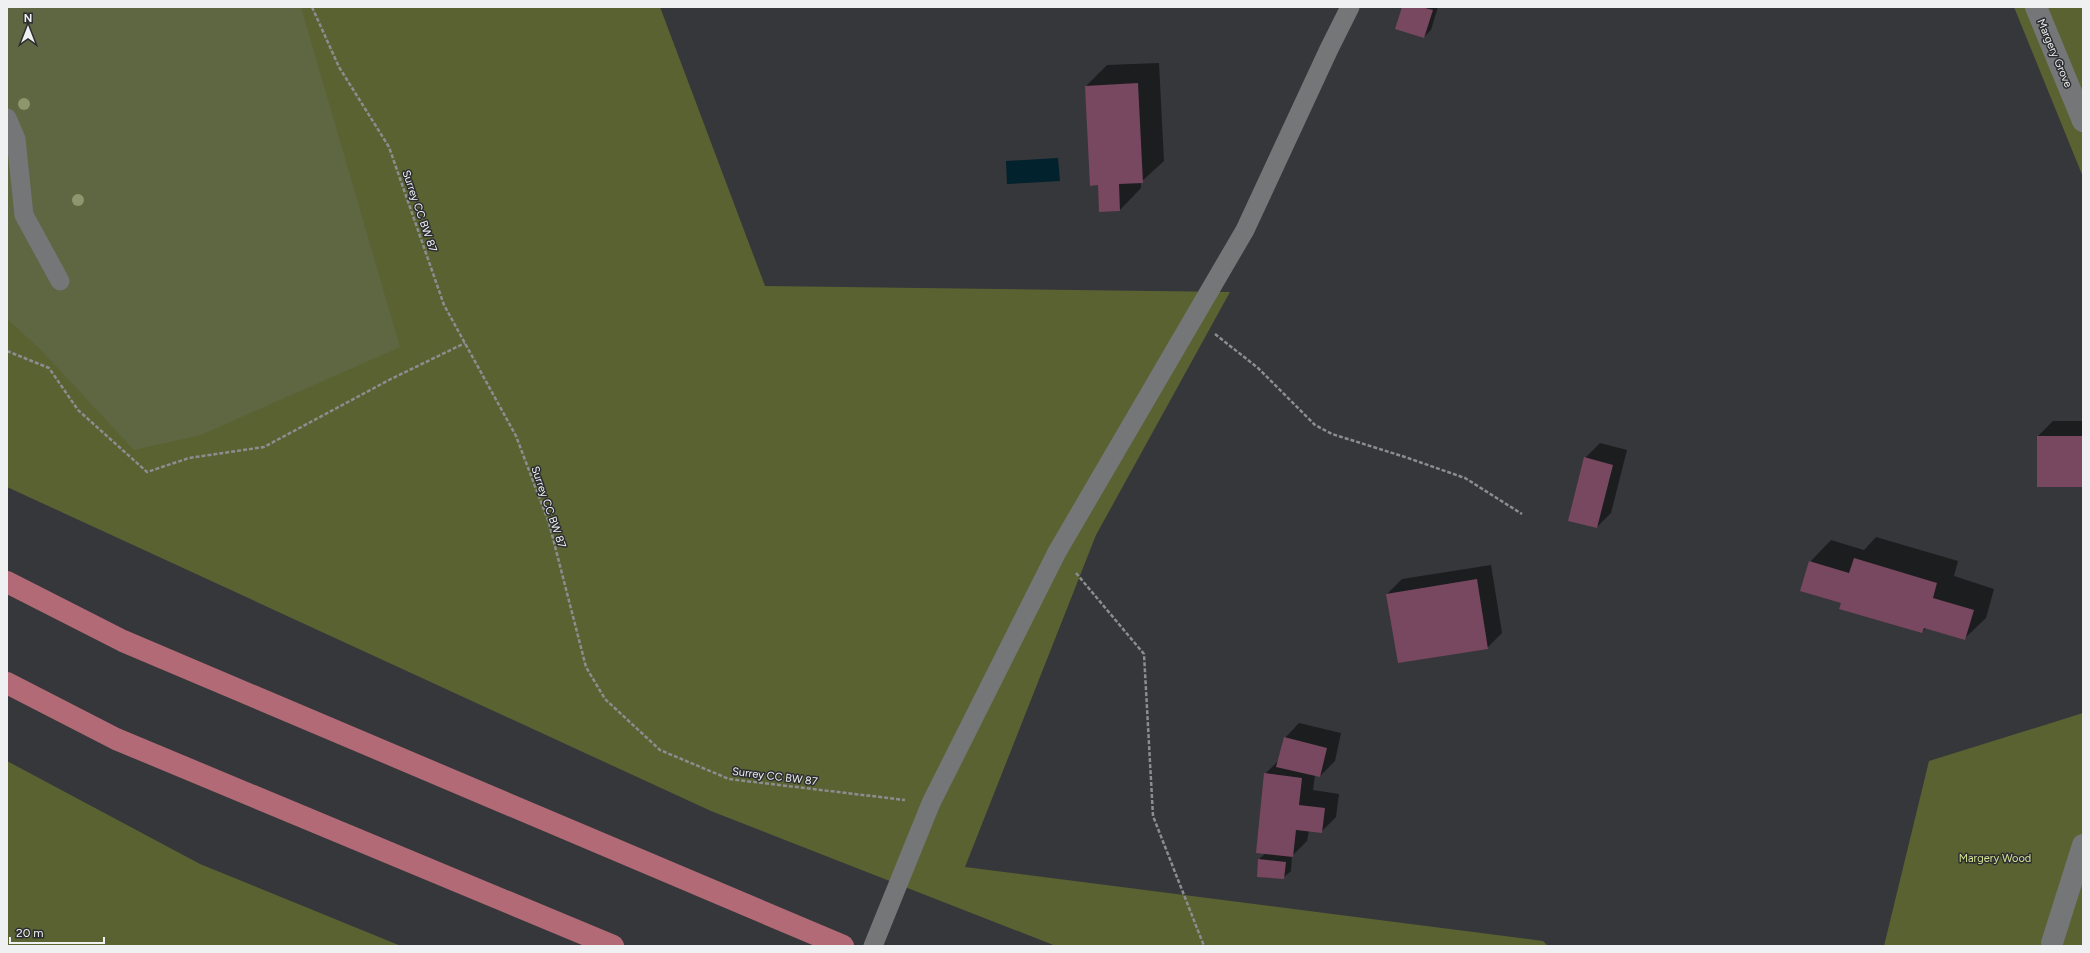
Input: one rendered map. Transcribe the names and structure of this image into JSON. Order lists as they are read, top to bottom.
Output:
{
  "streets": {
    "street": ["Margery Grove"],
    "path": ["Surrey CC BW 87"]
  },
  "parks": ["Margery Wood"],
  "scale_bar": "20 m",
  "north": "top"
}
